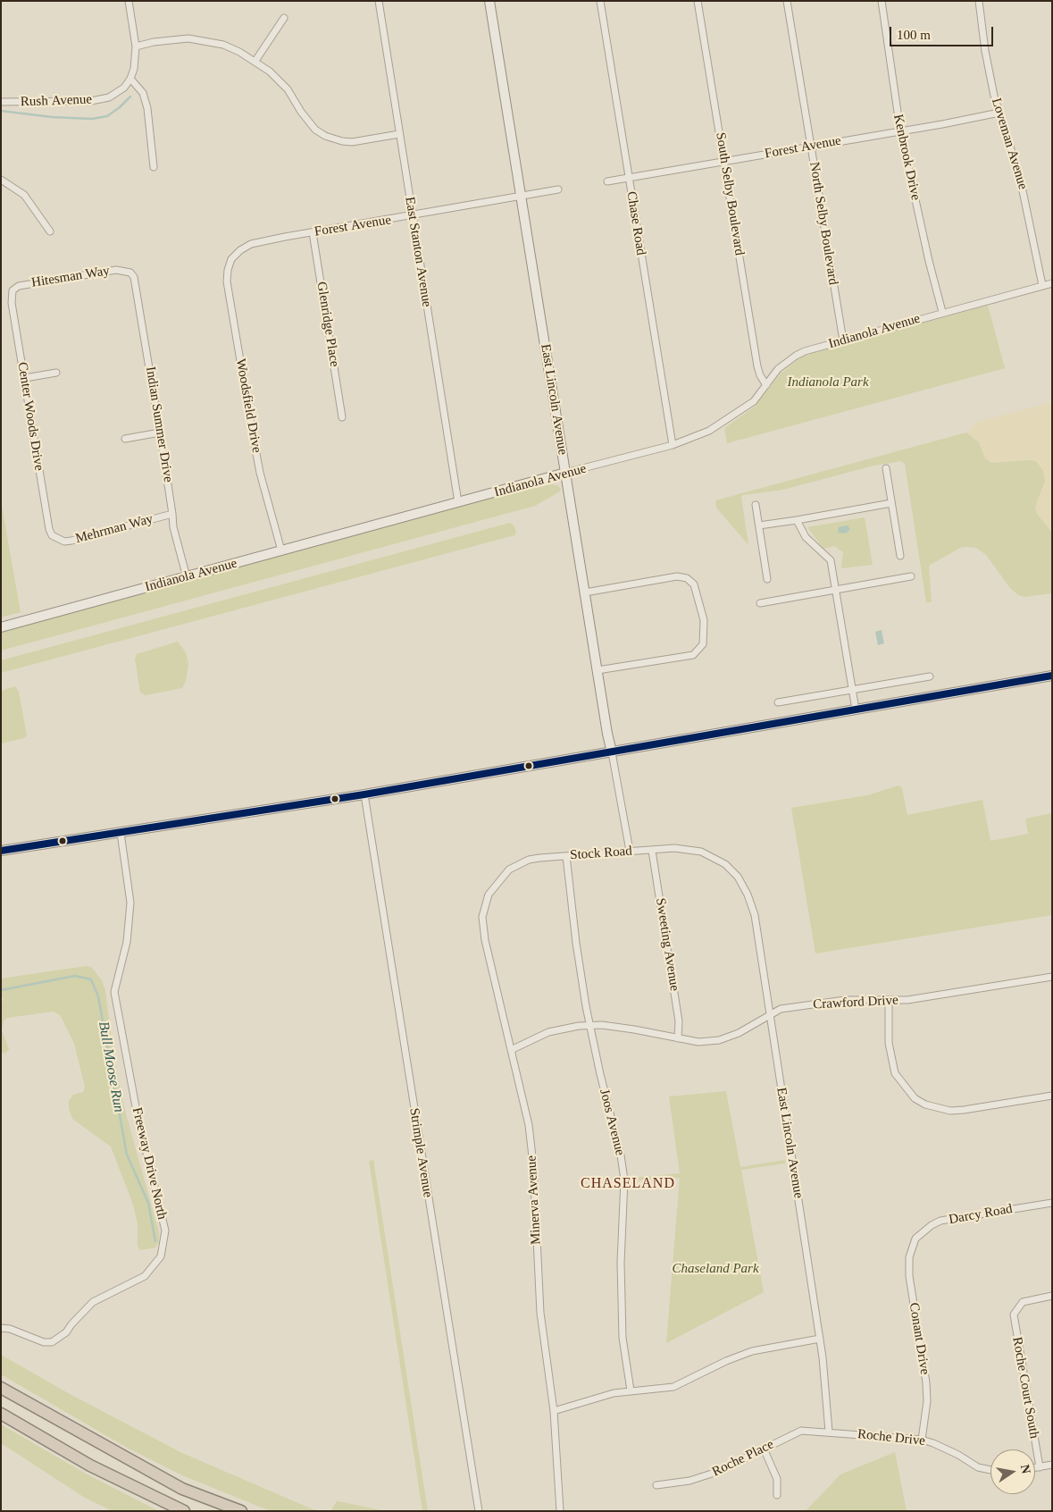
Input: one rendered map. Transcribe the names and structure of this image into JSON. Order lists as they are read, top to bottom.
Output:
{
  "streets": {
    "main road": ["Indianola Avenue", "East Lincoln Avenue"],
    "street": [
      "Rush Avenue",
      "Loveman Avenue",
      "Forest Avenue",
      "Kenbrook Drive",
      "South Selby Boulevard",
      "Chase Road",
      "North Selby Boulevard",
      "East Stanton Avenue",
      "Hitesman Way",
      "Glenridge Place",
      "Woodsfield Drive",
      "Center Woods Drive",
      "Indian Summer Drive",
      "Mehrman Way",
      "Stock Road",
      "Sweeting Avenue",
      "Crawford Drive",
      "Joos Avenue",
      "Strimple Avenue",
      "Freeway Drive North",
      "Minerva Avenue",
      "Darcy Road",
      "Conant Drive",
      "Roche Court South",
      "Roche Drive",
      "Roche Place"
    ]
  },
  "crossings": [
    ["Loveman Avenue", "Forest Avenue"],
    ["Loveman Avenue", "Indianola Avenue"],
    ["Forest Avenue", "Kenbrook Drive"],
    ["Forest Avenue", "South Selby Boulevard"],
    ["Forest Avenue", "Chase Road"],
    ["Forest Avenue", "North Selby Boulevard"],
    ["Forest Avenue", "East Stanton Avenue"],
    ["Forest Avenue", "Glenridge Place"],
    ["Forest Avenue", "East Lincoln Avenue"],
    ["Forest Avenue", "Woodsfield Drive"],
    ["Kenbrook Drive", "Indianola Avenue"],
    ["South Selby Boulevard", "Indianola Avenue"],
    ["Chase Road", "Indianola Avenue"],
    ["North Selby Boulevard", "Indianola Avenue"],
    ["East Stanton Avenue", "Indianola Avenue"],
    ["Hitesman Way", "Center Woods Drive"],
    ["Hitesman Way", "Indian Summer Drive"],
    ["Indianola Avenue", "East Lincoln Avenue"],
    ["Indianola Avenue", "Woodsfield Drive"],
    ["Indianola Avenue", "Indian Summer Drive"],
    ["East Lincoln Avenue", "Stock Road"],
    ["East Lincoln Avenue", "Crawford Drive"],
    ["East Lincoln Avenue", "Roche Drive"],
    ["East Lincoln Avenue", "Roche Place"],
    ["Center Woods Drive", "Mehrman Way"],
    ["Indian Summer Drive", "Mehrman Way"],
    ["Stock Road", "Sweeting Avenue"],
    ["Stock Road", "Joos Avenue"],
    ["Stock Road", "Minerva Avenue"],
    ["Sweeting Avenue", "Crawford Drive"],
    ["Crawford Drive", "Joos Avenue"],
    ["Crawford Drive", "Minerva Avenue"],
    ["Darcy Road", "Conant Drive"],
    ["Conant Drive", "Roche Drive"],
    ["Roche Drive", "Roche Place"]
  ],
  "districts": ["CHASELAND"],
  "water": ["Bull Moose Run"],
  "parks": ["Indianola Park", "Chaseland Park"],
  "scale_bar": "100 m",
  "north": "right"
}
